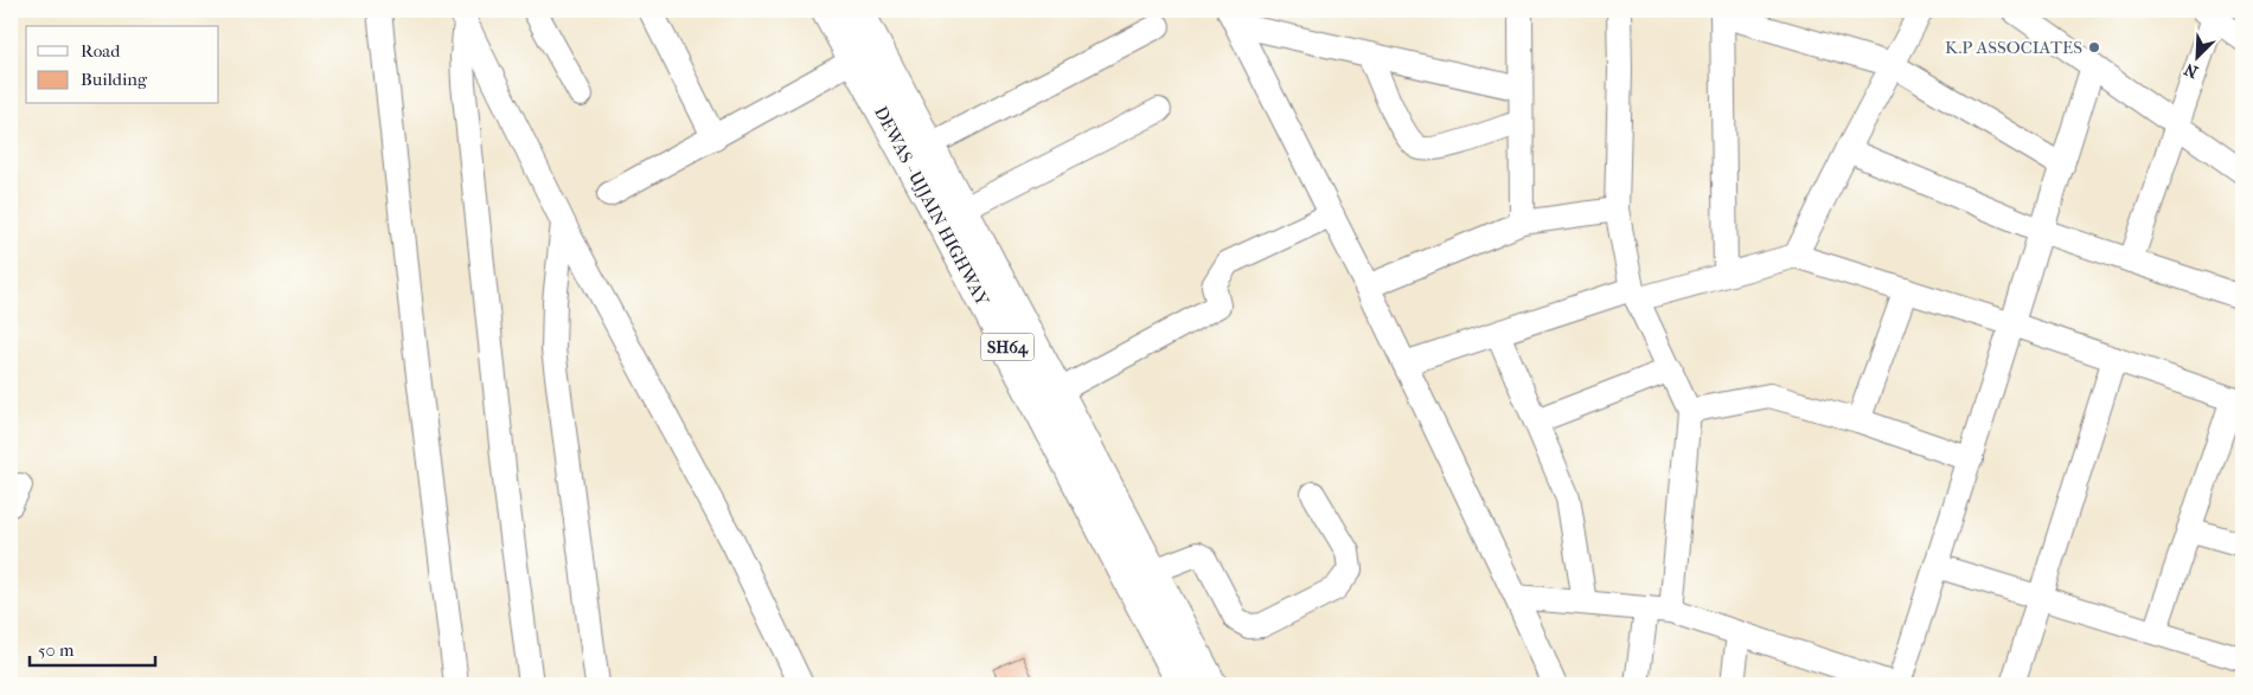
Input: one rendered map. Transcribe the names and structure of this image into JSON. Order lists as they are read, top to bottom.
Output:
{
  "streets": {
    "main road": ["DEWAS - UJJAIN HIGHWAY", "SH64"]
  },
  "places": ["K.P ASSOCIATES"],
  "legend": ["Road", "Building"],
  "scale_bar": "50 m",
  "north": "bottom left"
}
